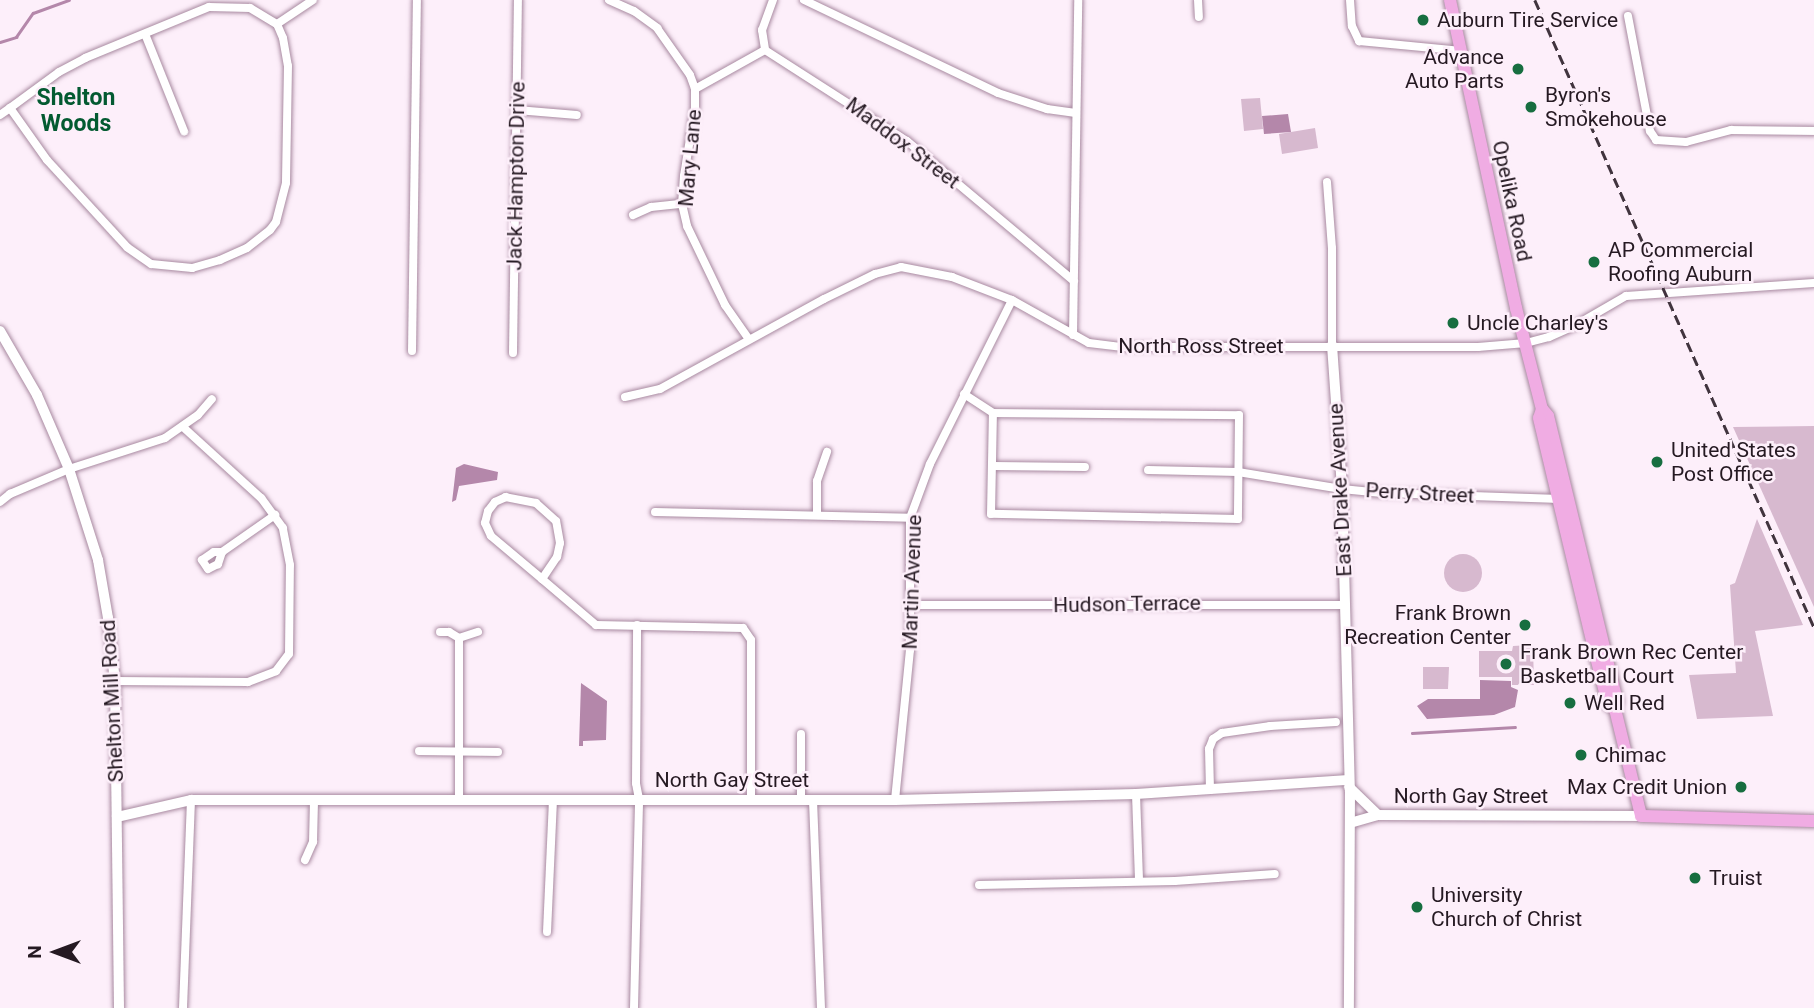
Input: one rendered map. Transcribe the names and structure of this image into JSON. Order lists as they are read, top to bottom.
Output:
{
  "streets": {
    "main road": ["Opelika Road", "North Gay Street"],
    "street": [
      "Maddox Street",
      "Mary Lane",
      "Jack Hampton Drive",
      "North Ross Street",
      "East Drake Avenue",
      "Perry Street",
      "Martin Avenue",
      "Hudson Terrace",
      "Shelton Mill Road"
    ]
  },
  "crossings": [
    ["Mary Lane", "North Ross Street"],
    ["Opelika Road", "North Ross Street"],
    ["Opelika Road", "Perry Street"],
    ["Opelika Road", "North Gay Street"],
    ["North Ross Street", "East Drake Avenue"],
    ["North Ross Street", "Martin Avenue"],
    ["East Drake Avenue", "Perry Street"],
    ["East Drake Avenue", "Hudson Terrace"],
    ["East Drake Avenue", "North Gay Street"],
    ["Martin Avenue", "Hudson Terrace"],
    ["Martin Avenue", "North Gay Street"],
    ["Shelton Mill Road", "North Gay Street"]
  ],
  "districts": ["Shelton Woods"],
  "places": [
    "Auburn Tire Service",
    "Advance Auto Parts",
    "Byron's Smokehouse",
    "AP Commercial Roofing Auburn",
    "Uncle Charley's",
    "United States Post Office",
    "Frank Brown Recreation Center",
    "Frank Brown Rec Center Basketball Court",
    "Well Red",
    "Chimac",
    "Max Credit Union",
    "Truist",
    "University Church of Christ"
  ],
  "north": "left"
}
